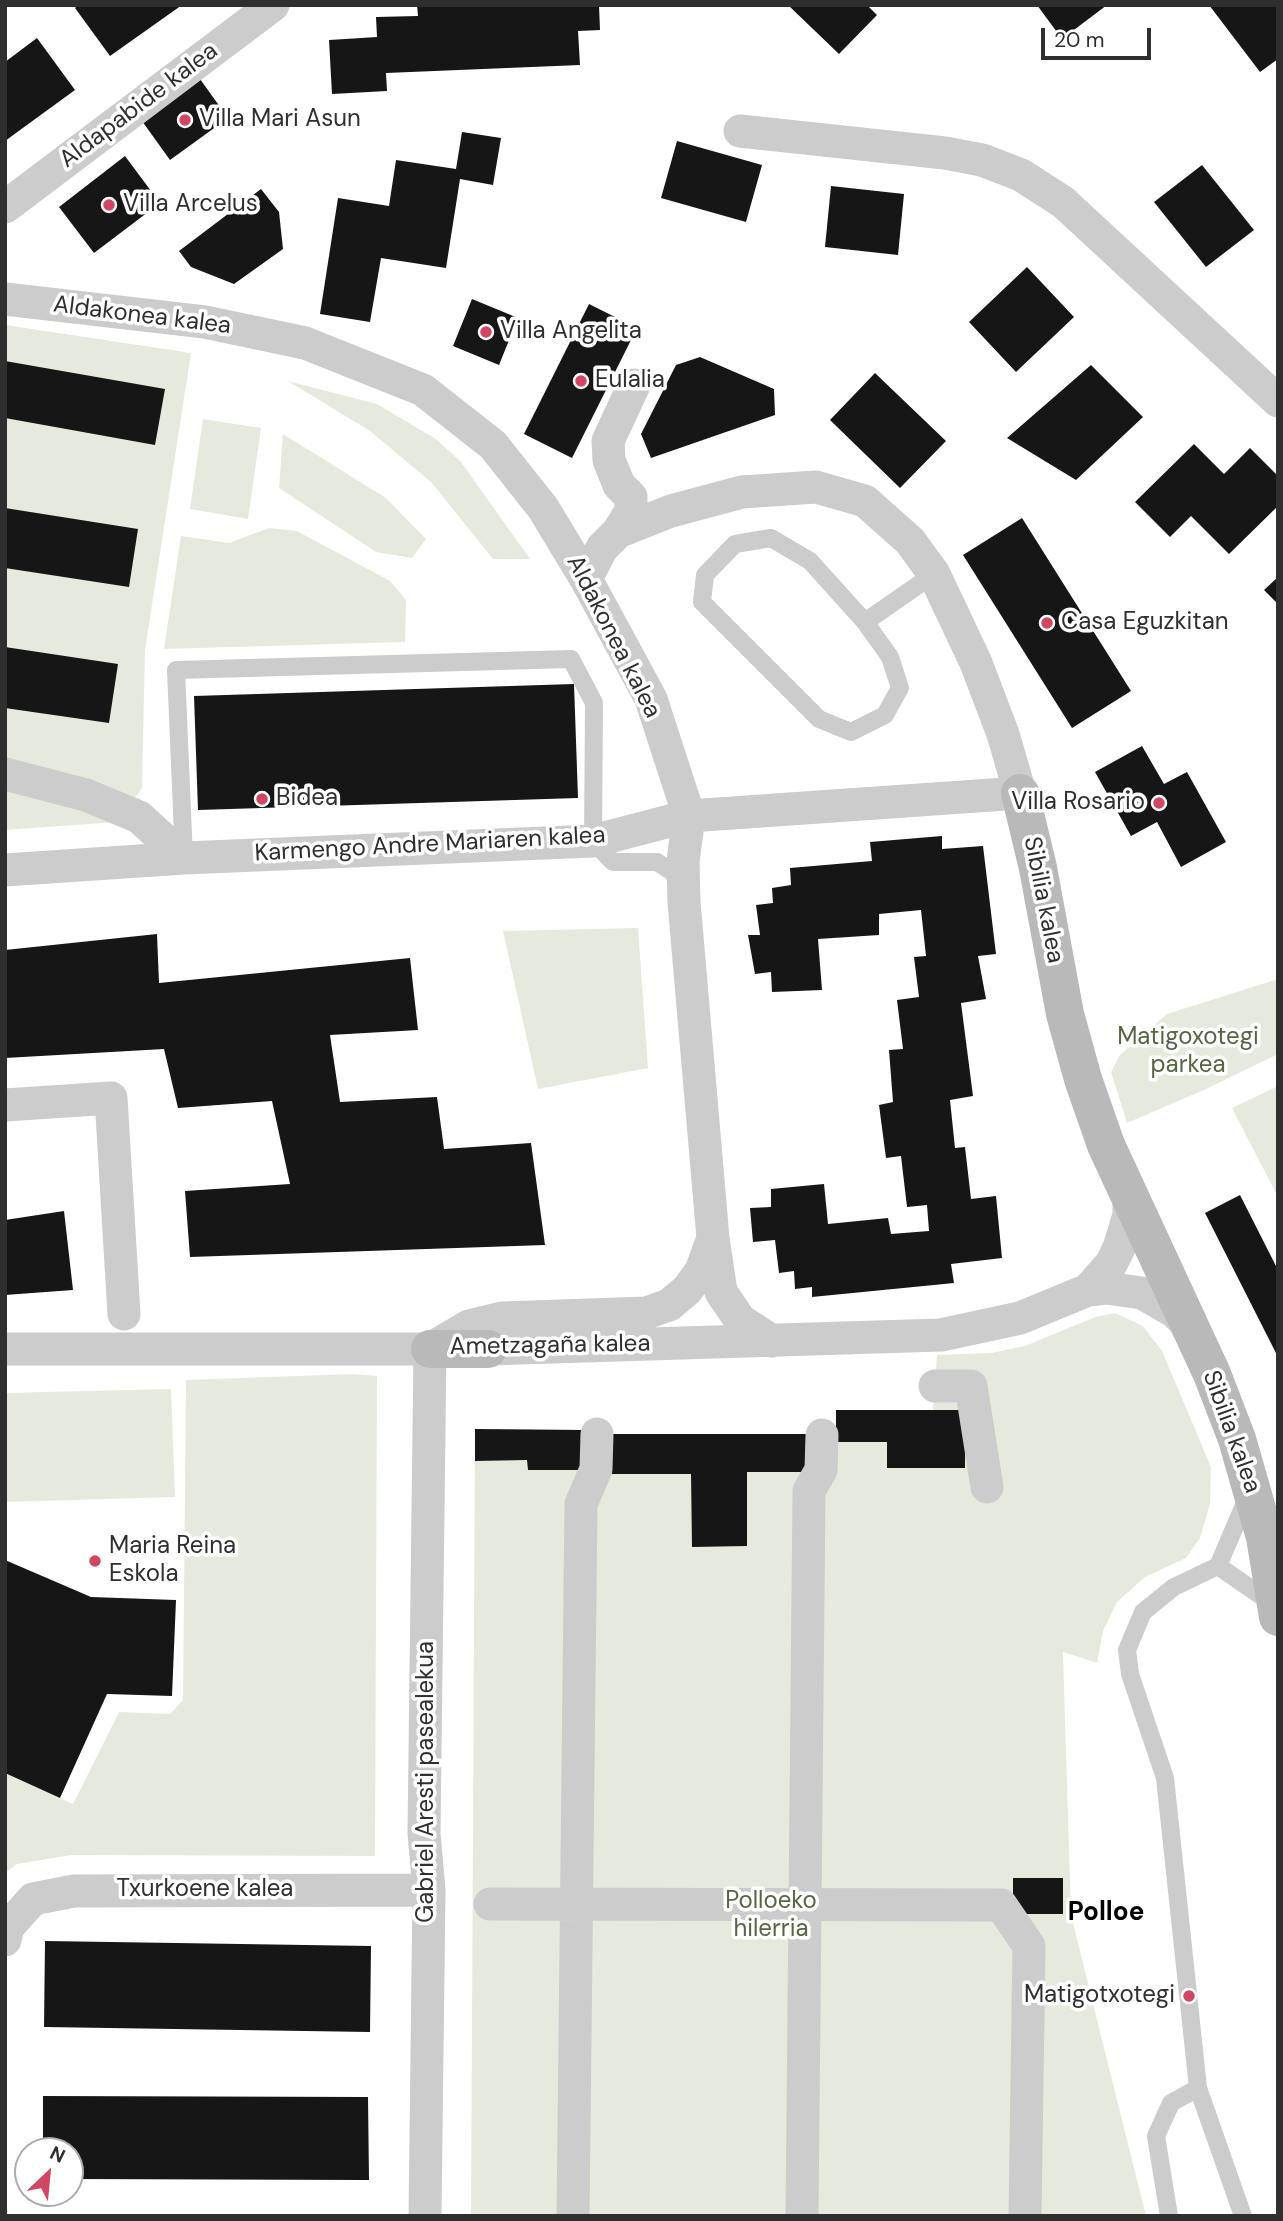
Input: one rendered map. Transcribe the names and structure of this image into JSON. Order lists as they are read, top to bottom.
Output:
{
  "streets": {
    "street": [
      "Aldapabide kalea",
      "Aldakonea kalea",
      "Karmengo Andre Mariaren kalea",
      "Sibilia kalea",
      "Ametzagaña kalea",
      "Gabriel Aresti pasealekua",
      "Txurkoene kalea"
    ]
  },
  "crossings": [
    ["Aldakonea kalea", "Karmengo Andre Mariaren kalea"],
    ["Aldakonea kalea", "Sibilia kalea"],
    ["Aldakonea kalea", "Ametzagaña kalea"],
    ["Karmengo Andre Mariaren kalea", "Sibilia kalea"],
    ["Sibilia kalea", "Ametzagaña kalea"],
    ["Ametzagaña kalea", "Gabriel Aresti pasealekua"],
    ["Gabriel Aresti pasealekua", "Txurkoene kalea"]
  ],
  "districts": ["Polloe"],
  "parks": ["Matigoxotegi parkea", "Polloeko hilerria"],
  "places": [
    "Villa Mari Asun",
    "Villa Arcelus",
    "Villa Angelita",
    "Eulalia",
    "Casa Eguzkitan",
    "Bidea",
    "Villa Rosario",
    "Maria Reina Eskola",
    "Matigotxotegi"
  ],
  "scale_bar": "20 m",
  "north": "top right"
}
